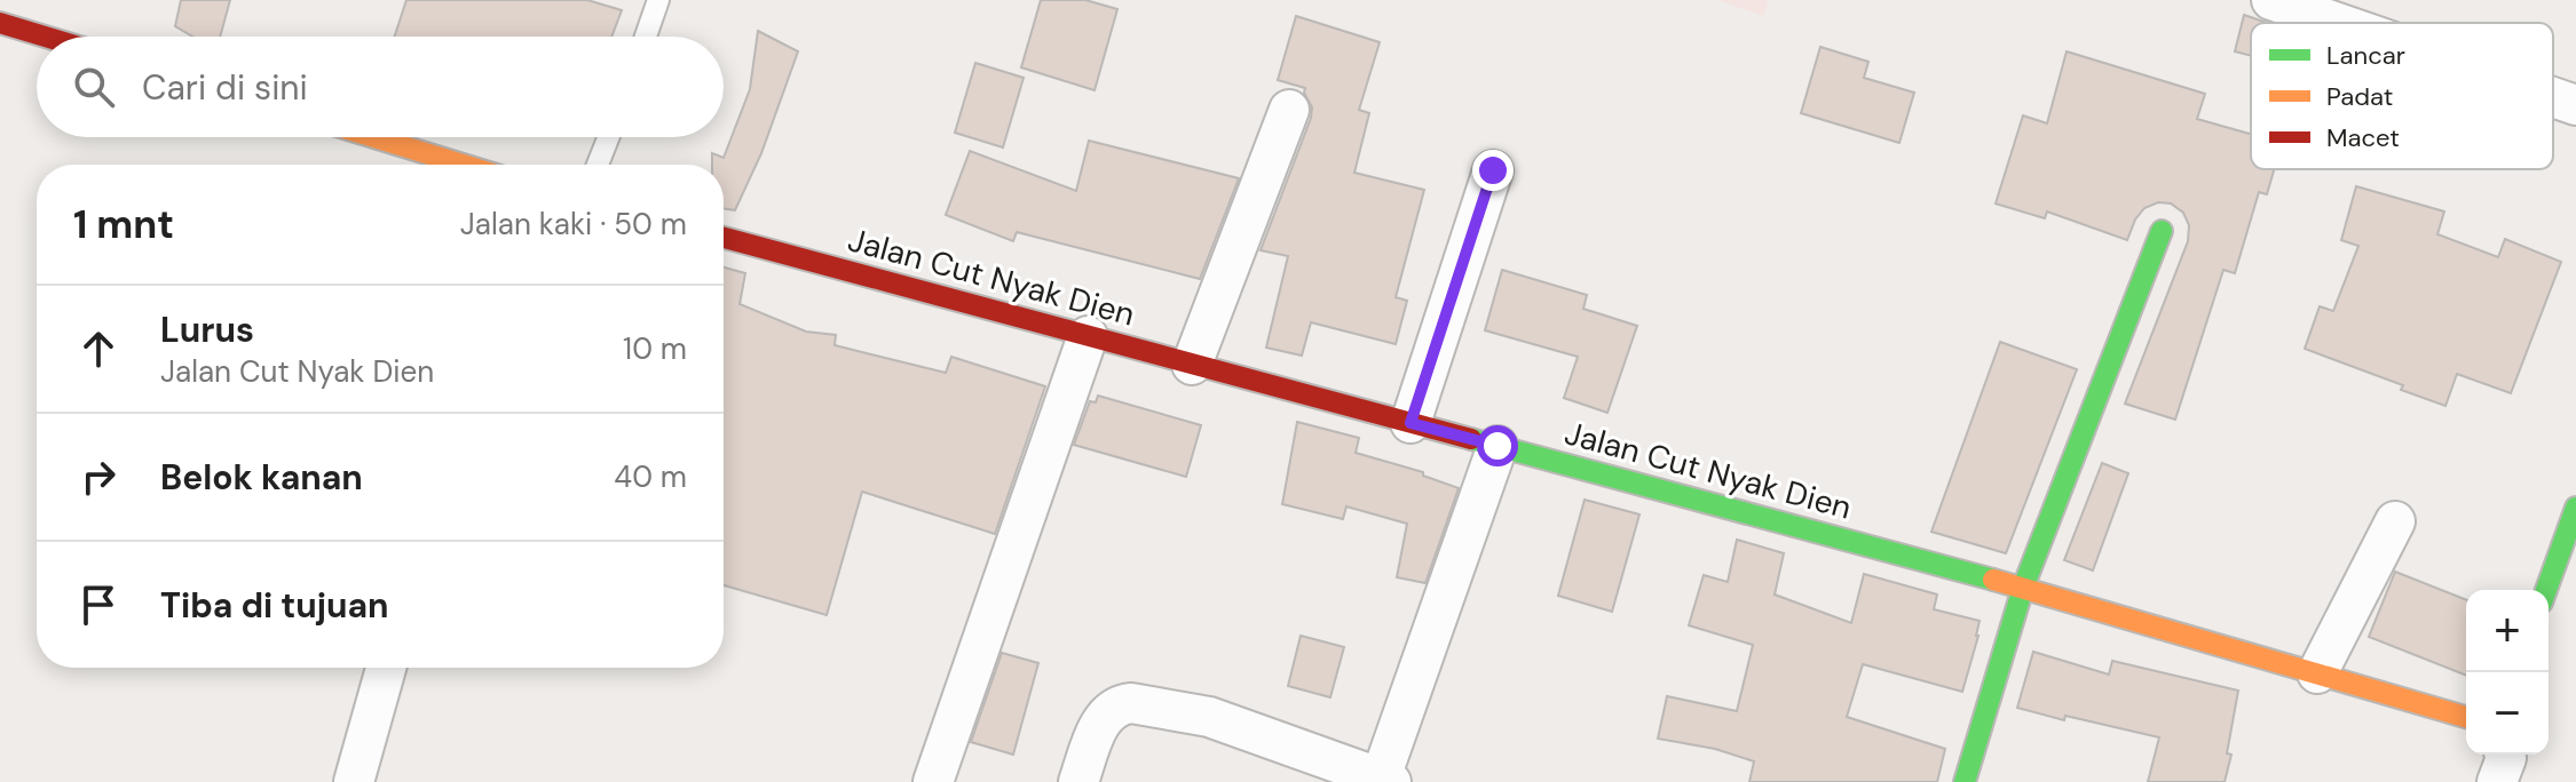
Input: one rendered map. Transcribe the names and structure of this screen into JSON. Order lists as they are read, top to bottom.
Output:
{
  "streets": {
    "street": ["Jalan Cut Nyak Dien"]
  },
  "legend": ["Lancar", "Padat", "Macet"],
  "page": {
    "search": "Cari di sini",
    "heading": ["1 mnt", "Jalan kaki · 50 m"],
    "list": [
      ["Lurus", "Jalan Cut Nyak Dien", "10 m"],
      ["Belok kanan", "40 m"],
      "Tiba di tujuan"
    ],
    "map_buttons": ["+", "−"]
  }
}
